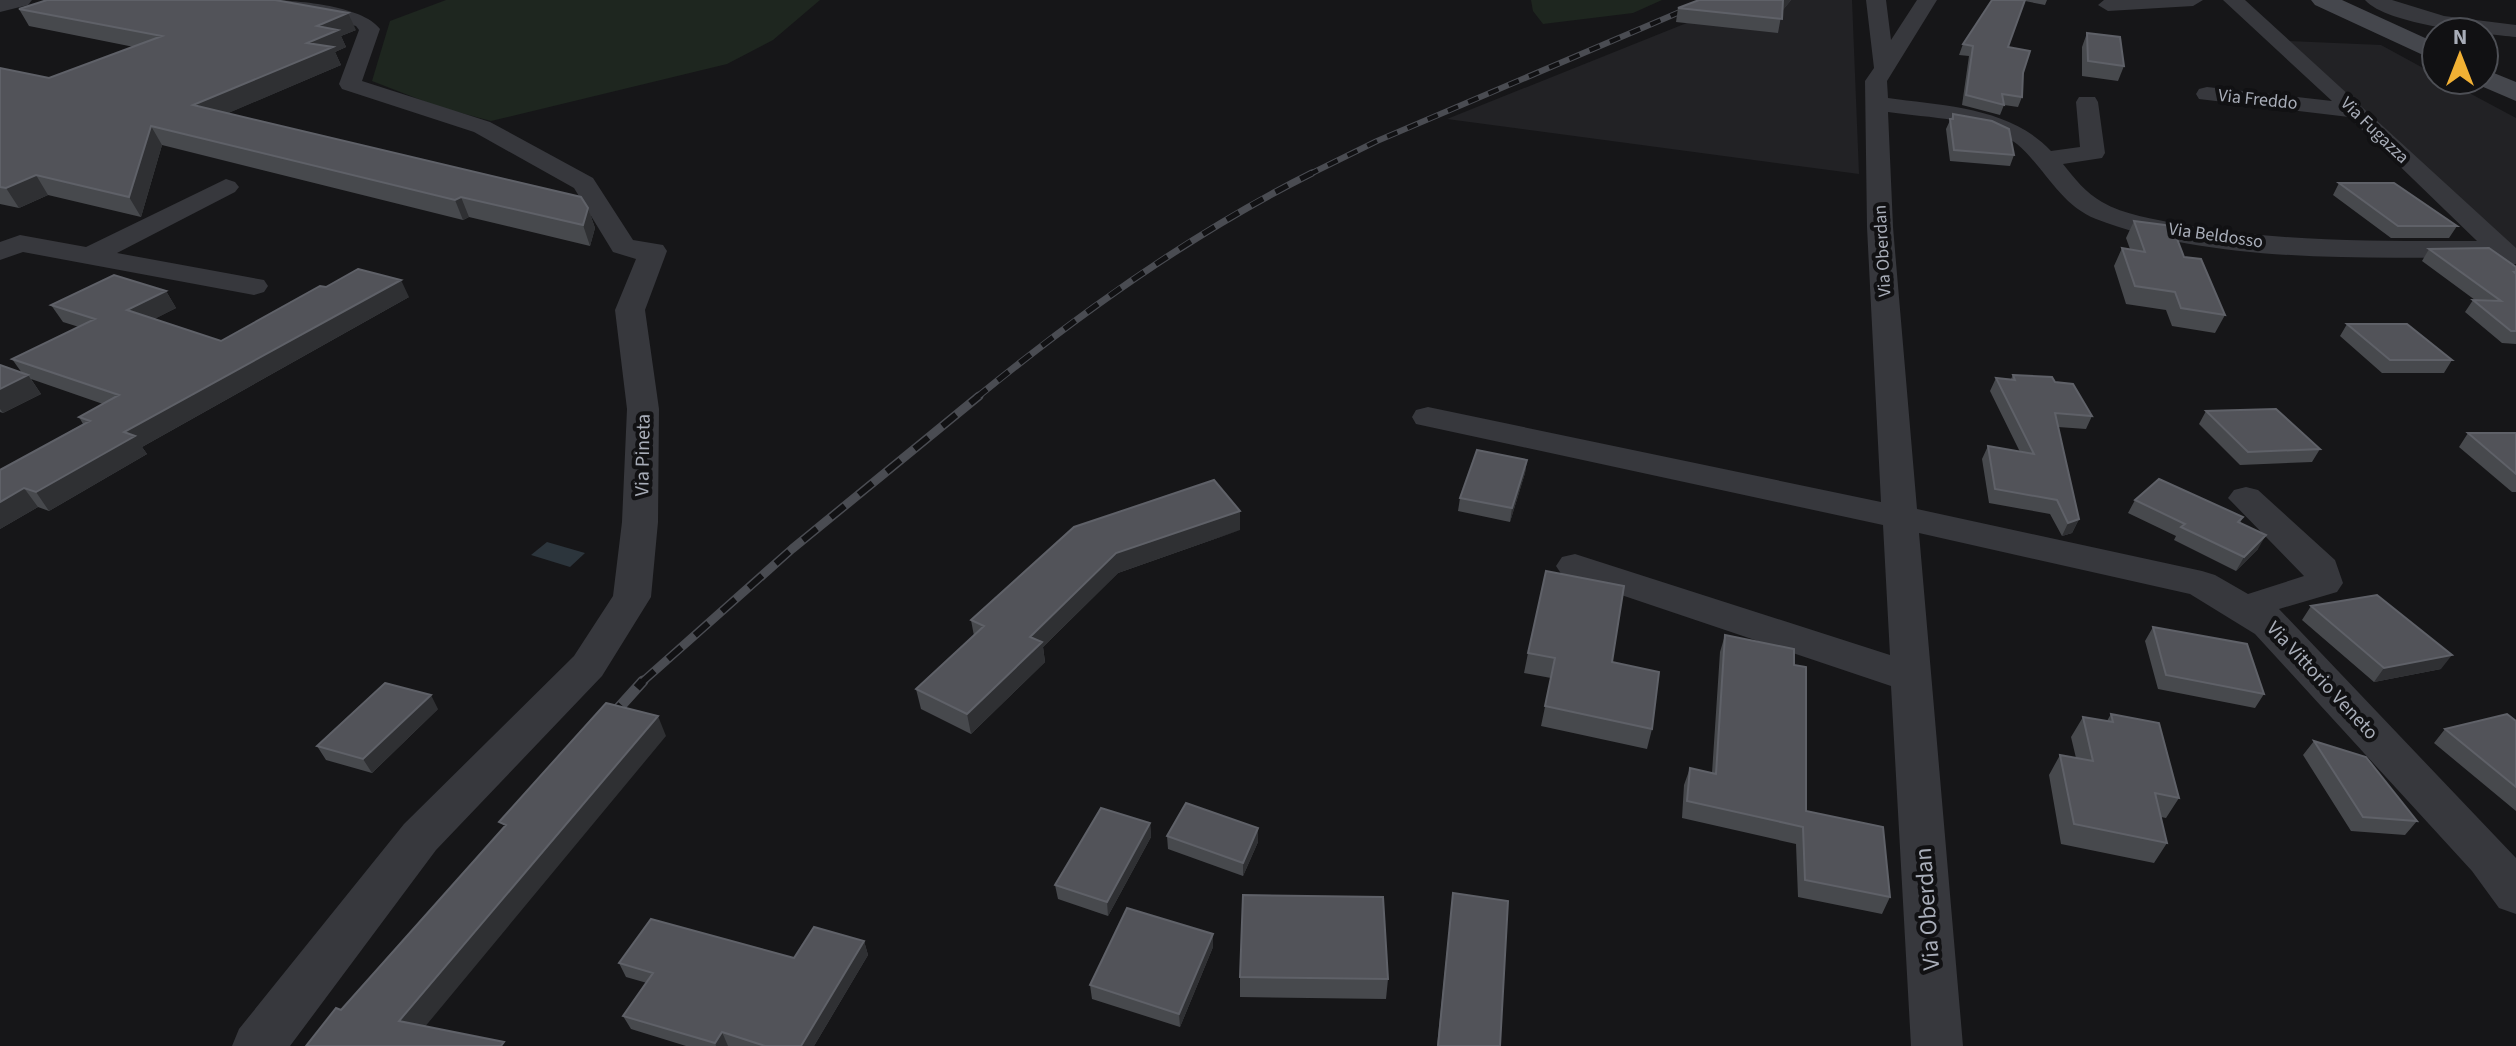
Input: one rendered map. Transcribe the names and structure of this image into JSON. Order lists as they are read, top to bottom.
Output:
{
  "streets": {
    "street": [
      "Via Freddo",
      "Via Fugazza",
      "Via Beldosso",
      "Via Oberdan",
      "Via Pineta",
      "Via Vittorio Veneto"
    ]
  },
  "crossings": [
    ["Via Freddo", "Via Fugazza"],
    ["Via Fugazza", "Via Beldosso"],
    ["Via Beldosso", "Via Oberdan"]
  ],
  "north": "top"
}
